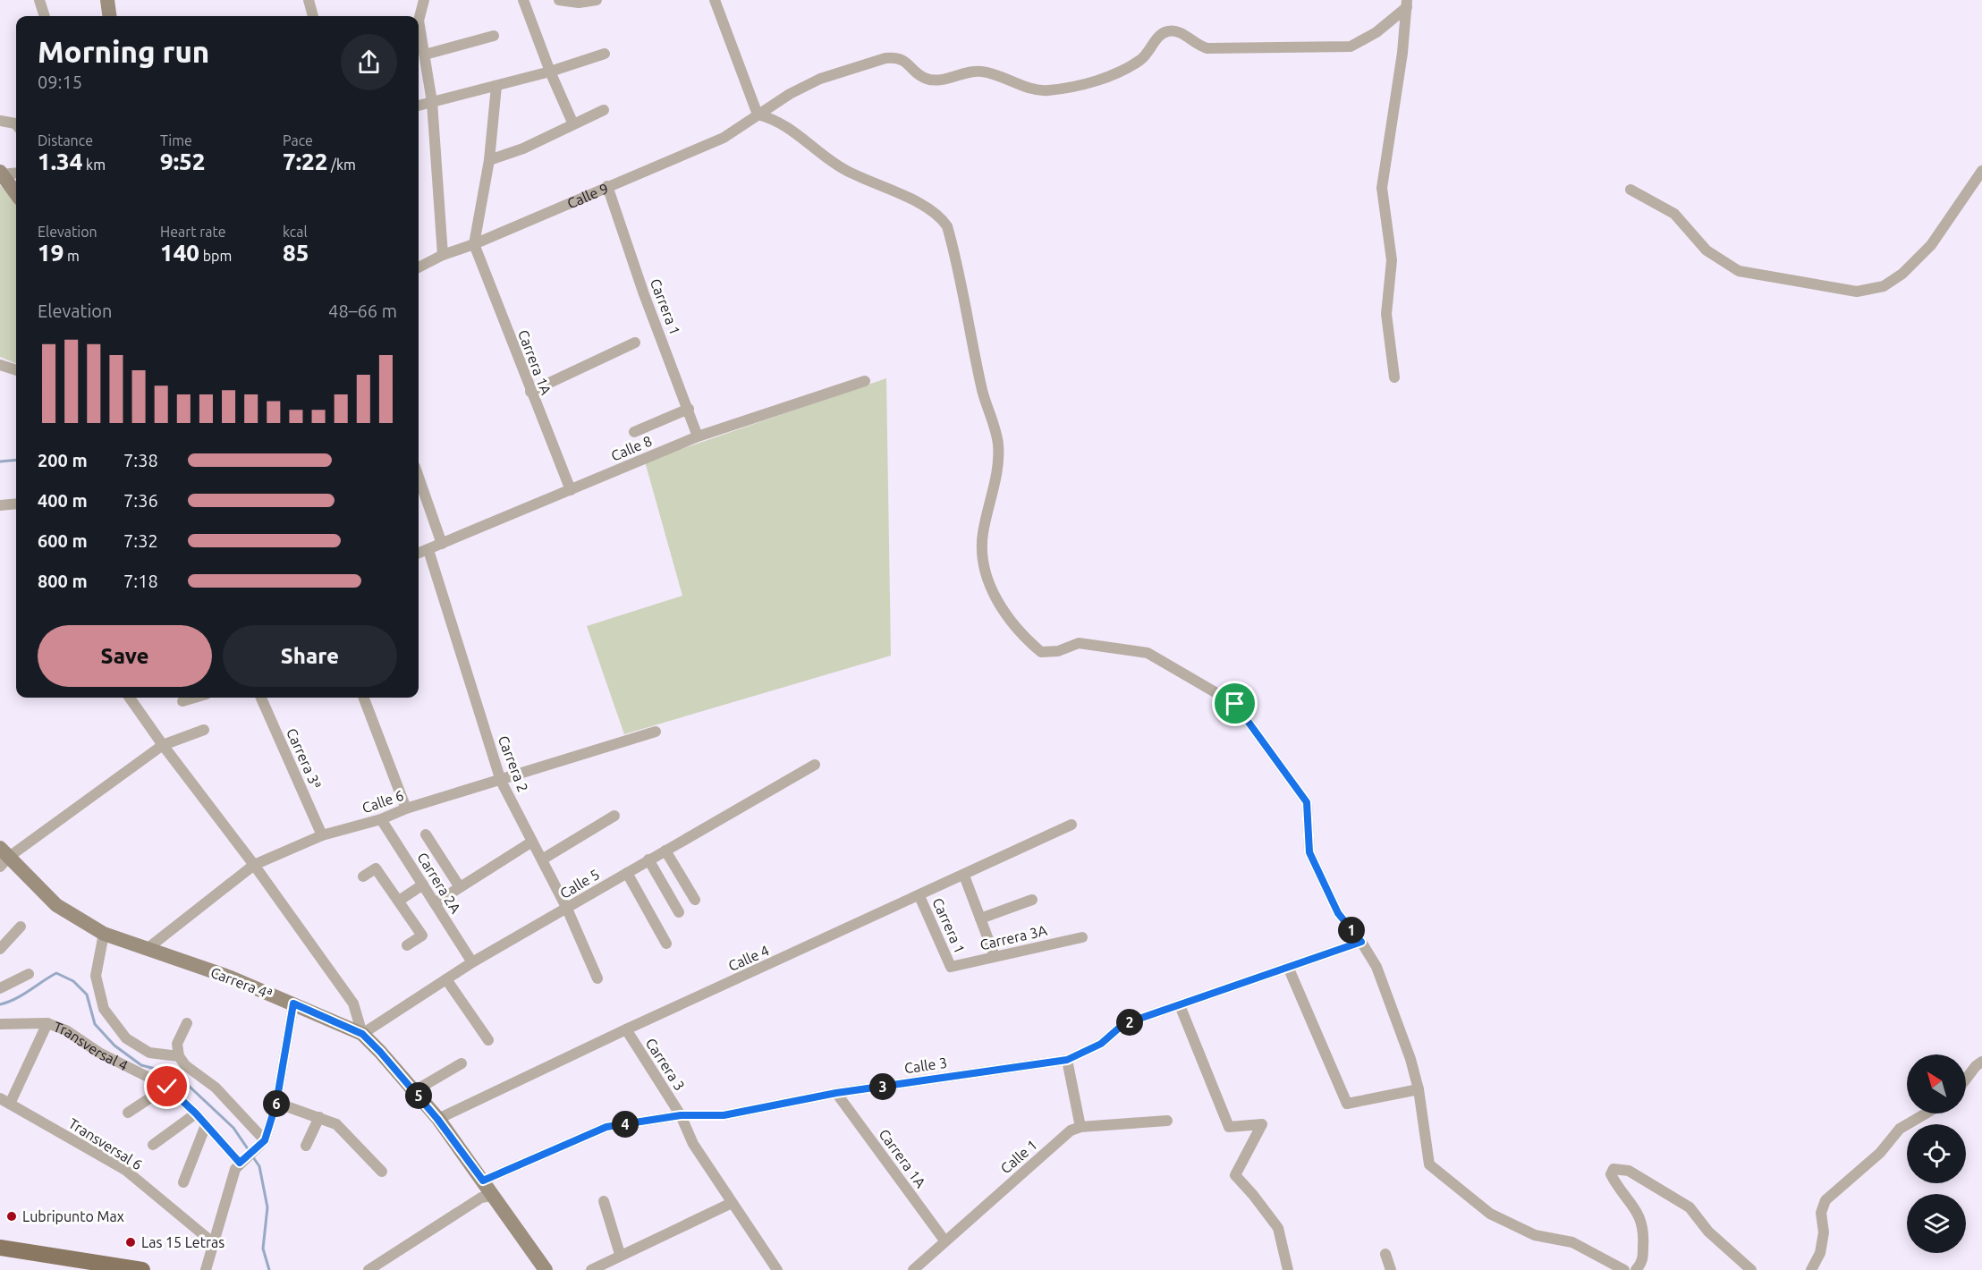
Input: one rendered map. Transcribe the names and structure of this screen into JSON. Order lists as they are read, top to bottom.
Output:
{
  "streets": {
    "street": [
      "Calle 9",
      "Carrera 1",
      "Carrera 1A",
      "Calle 8",
      "Carrera 3ª",
      "Carrera 2",
      "Calle 6",
      "Carrera 2A",
      "Calle 5",
      "Carrera 3A",
      "Calle 4",
      "Carrera 4ª",
      "Transversal 4",
      "Carrera 3",
      "Calle 3",
      "Transversal 6",
      "Calle 1"
    ]
  },
  "crossings": [
    ["Calle 9", "Carrera 1"],
    ["Calle 9", "Carrera 1A"],
    ["Carrera 1", "Calle 8"],
    ["Carrera 1", "Carrera 3A"],
    ["Carrera 1", "Calle 4"],
    ["Carrera 1A", "Calle 8"],
    ["Carrera 1A", "Calle 3"],
    ["Carrera 1A", "Calle 1"],
    ["Calle 8", "Carrera 2"],
    ["Carrera 3ª", "Calle 6"],
    ["Carrera 2", "Calle 6"],
    ["Carrera 2", "Calle 5"],
    ["Calle 6", "Carrera 2A"],
    ["Calle 6", "Carrera 4ª"],
    ["Carrera 2A", "Calle 5"],
    ["Calle 5", "Carrera 4ª"],
    ["Calle 4", "Carrera 4ª"],
    ["Calle 4", "Carrera 3"],
    ["Carrera 4ª", "Calle 3"],
    ["Carrera 3", "Calle 3"]
  ],
  "places": ["Lubripunto Max", "Las 15 Letras"],
  "north": "top left",
  "page": {
    "heading": ["Morning run", "09:15"],
    "stats": [
      ["Distance", "1.34 km"],
      ["Time", "9:52"],
      ["Pace", "7:22 /km"],
      ["Elevation", "19 m"],
      ["Heart rate", "140 bpm"],
      ["kcal", "85"]
    ],
    "chart": ["Elevation", "48–66 m"],
    "list": [
      {
        "name": "200 m",
        "note": "7:38"
      },
      {
        "name": "400 m",
        "note": "7:36"
      },
      {
        "name": "600 m",
        "note": "7:32"
      },
      {
        "name": "800 m",
        "note": "7:18"
      }
    ],
    "buttons": ["Save", "Share"],
    "pins": [
      "1",
      "2",
      "3",
      "5",
      "6",
      "4"
    ]
  }
}
